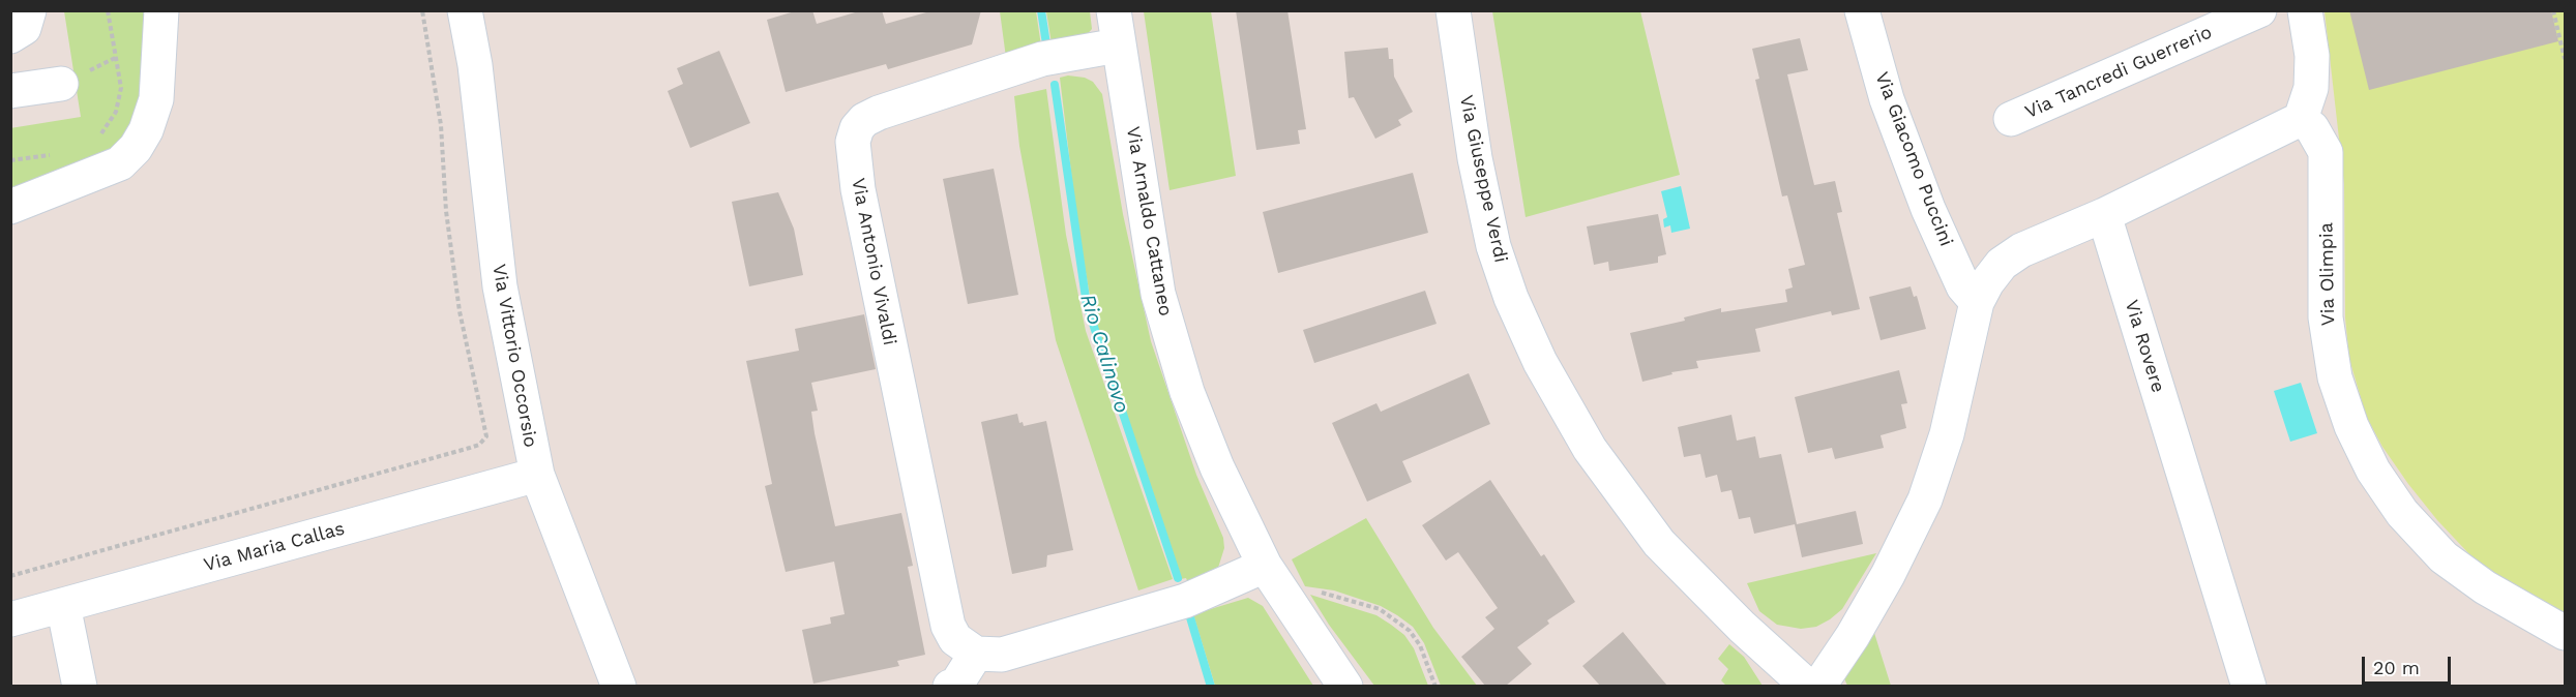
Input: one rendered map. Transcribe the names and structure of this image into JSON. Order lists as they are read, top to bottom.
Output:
{
  "streets": {
    "street": [
      "Via Tancredi Guerrerio",
      "Via Giacomo Puccini",
      "Via Giuseppe Verdi",
      "Via Arnaldo Cattaneo",
      "Via Antonio Vivaldi",
      "Via Olimpia",
      "Via Rovere",
      "Via Vittorio Occorsio",
      "Via Maria Callas"
    ]
  },
  "crossings": [
    ["Via Arnaldo Cattaneo", "Via Antonio Vivaldi"],
    ["Via Vittorio Occorsio", "Via Maria Callas"]
  ],
  "water": ["Rio Calinovo"],
  "scale_bar": "20 m"
}
